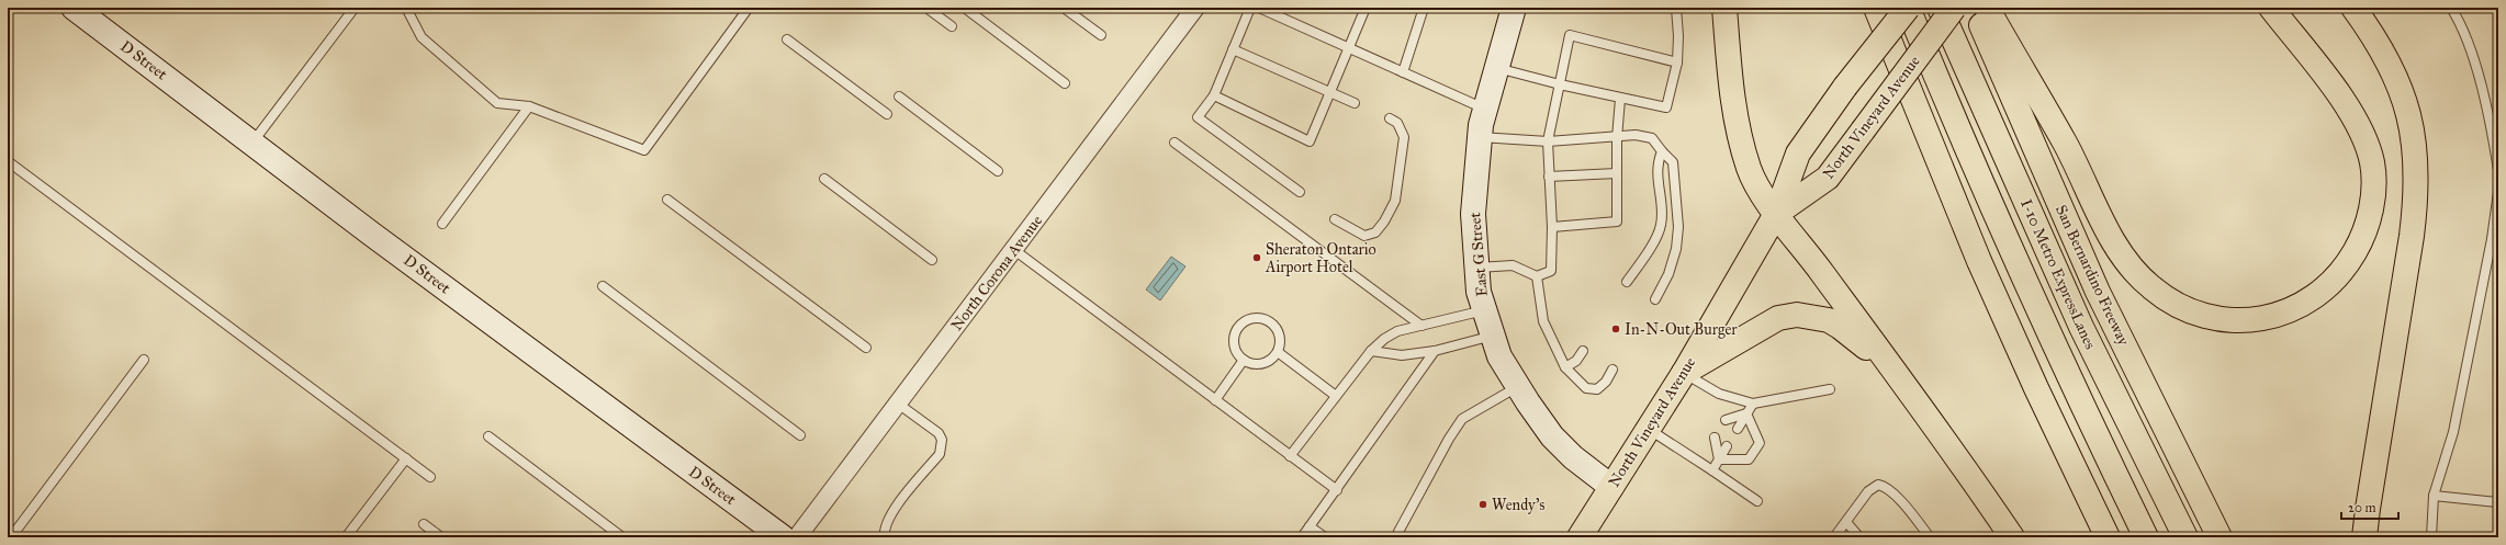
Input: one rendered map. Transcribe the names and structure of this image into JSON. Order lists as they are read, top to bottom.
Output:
{
  "streets": {
    "main road": ["North Vineyard Avenue", "I-10 Metro ExpressLanes", "San Bernardino Freeway"],
    "street": ["D Street", "East G Street", "North Corona Avenue"]
  },
  "crossings": [
    ["North Vineyard Avenue", "East G Street"]
  ],
  "places": ["Sheraton Ontario Airport Hotel", "In-N-Out Burger", "Wendy's"],
  "scale_bar": "20 m"
}
